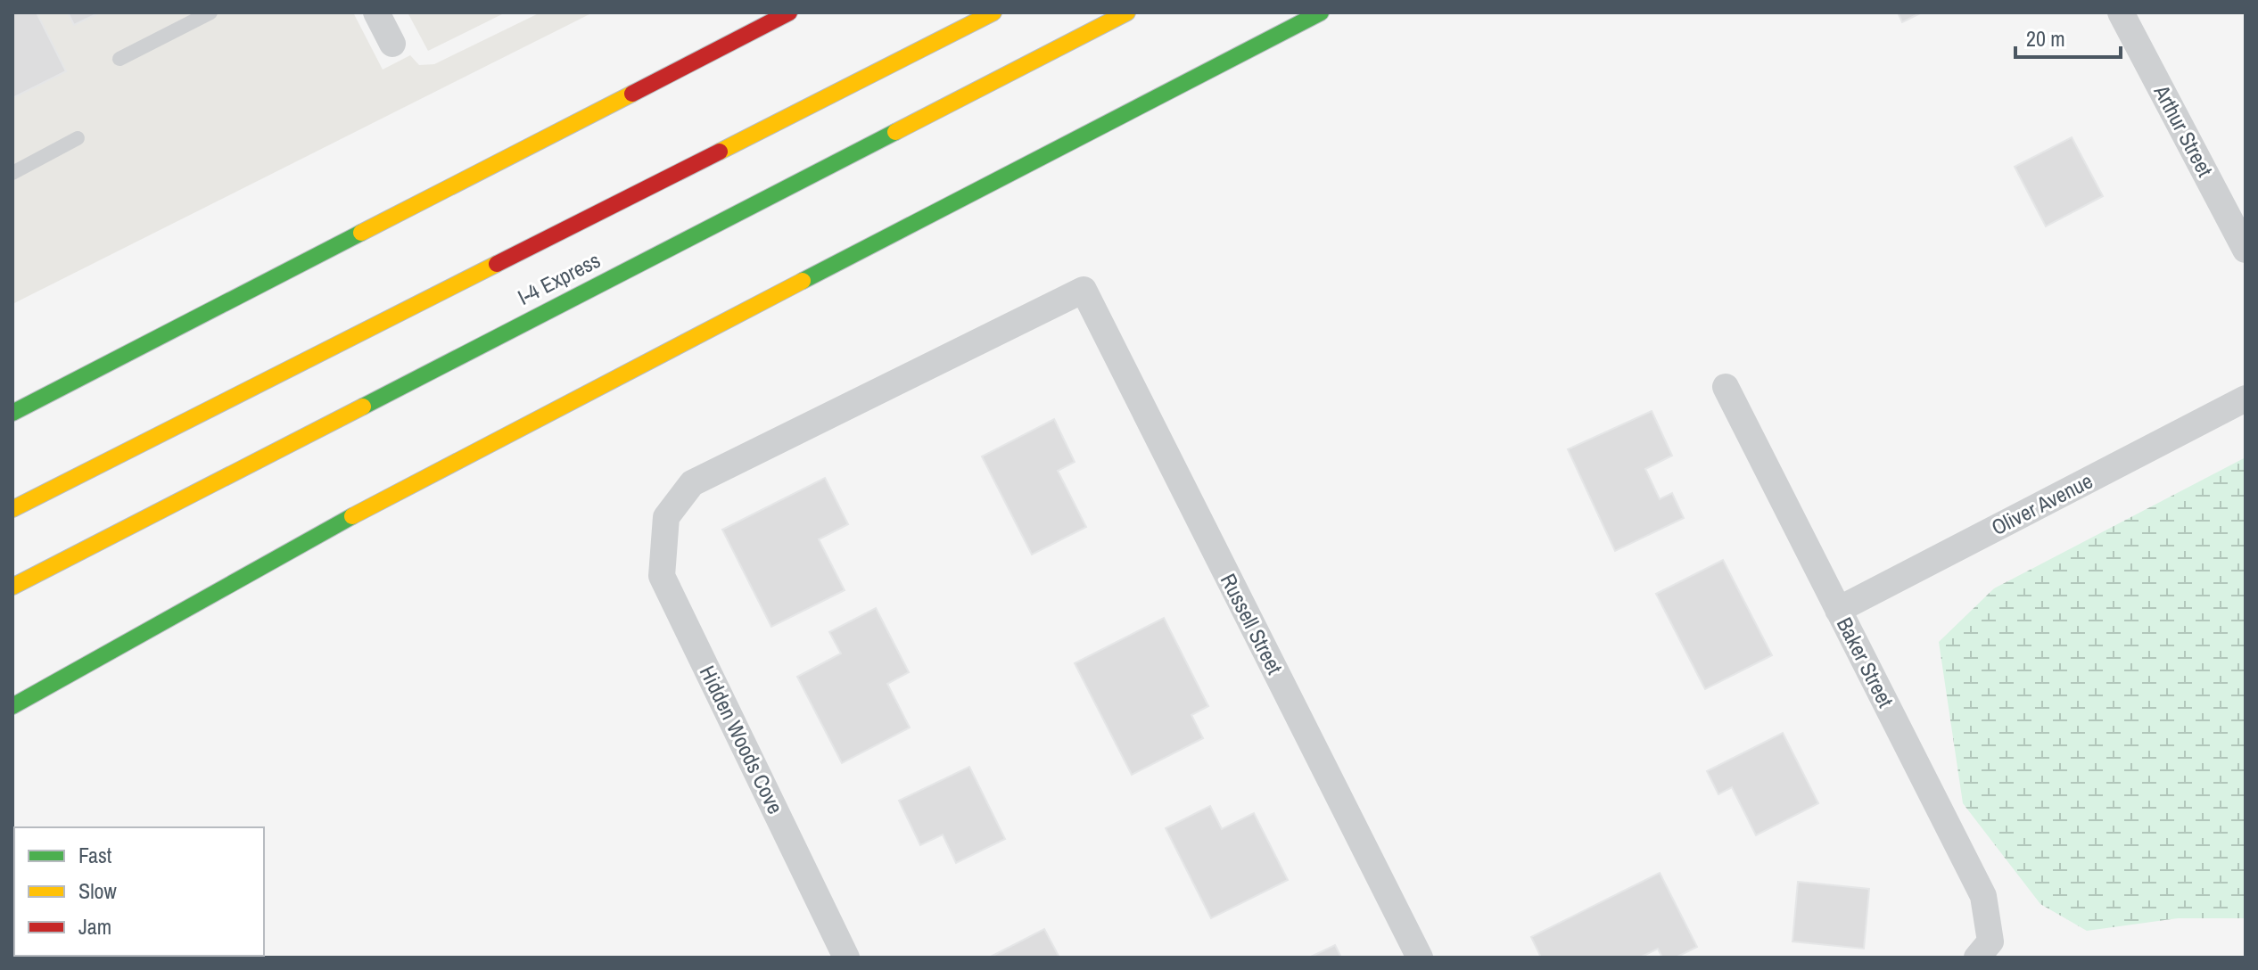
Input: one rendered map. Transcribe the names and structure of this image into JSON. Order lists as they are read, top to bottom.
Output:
{
  "streets": {
    "highway": ["I-4 Express"],
    "street": [
      "Arthur Street",
      "Oliver Avenue",
      "Russell Street",
      "Baker Street",
      "Hidden Woods Cove"
    ]
  },
  "crossings": [
    ["Oliver Avenue", "Baker Street"],
    ["Russell Street", "Hidden Woods Cove"]
  ],
  "legend": ["Fast", "Slow", "Jam"],
  "scale_bar": "20 m"
}
